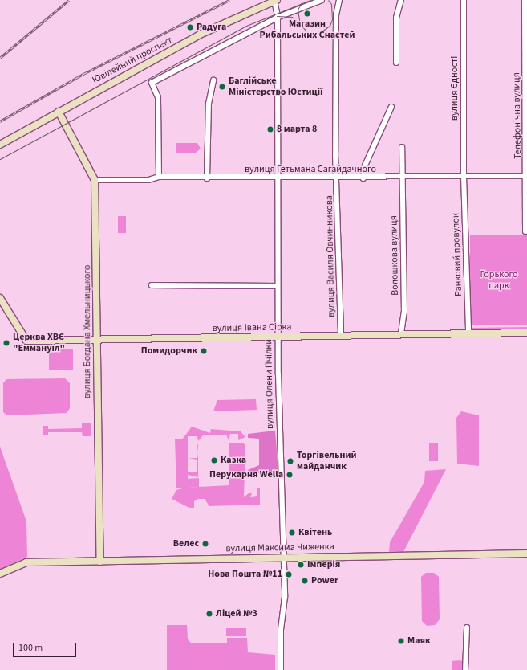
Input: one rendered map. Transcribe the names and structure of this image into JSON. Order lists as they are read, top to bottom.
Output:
{
  "streets": {
    "street": [
      "Ювілейний проспект",
      "вулиця Єдності",
      "Телефонічна вулиця",
      "вулиця Гетьмана Сагайдачного",
      "Ранковий провулок",
      "Волошкова вулиця",
      "вулиця Василя Овчинникова",
      "вулиця Івана Сірка",
      "вулиця Богдана Хмельницького",
      "вулиця Олени Пчілки",
      "вулиця Максима Чиженка"
    ]
  },
  "crossings": [
    ["Ювілейний проспект", "вулиця Богдана Хмельницького"],
    ["Ювілейний проспект", "вулиця Олени Пчілки"],
    ["вулиця Єдності", "вулиця Гетьмана Сагайдачного"],
    ["вулиця Єдності", "Ранковий провулок"],
    ["Телефонічна вулиця", "вулиця Гетьмана Сагайдачного"],
    ["вулиця Гетьмана Сагайдачного", "Ранковий провулок"],
    ["вулиця Гетьмана Сагайдачного", "Волошкова вулиця"],
    ["вулиця Гетьмана Сагайдачного", "вулиця Василя Овчинникова"],
    ["вулиця Гетьмана Сагайдачного", "вулиця Богдана Хмельницького"],
    ["вулиця Гетьмана Сагайдачного", "вулиця Олени Пчілки"],
    ["Ранковий провулок", "вулиця Івана Сірка"],
    ["Волошкова вулиця", "вулиця Івана Сірка"],
    ["вулиця Василя Овчинникова", "вулиця Івана Сірка"],
    ["вулиця Івана Сірка", "вулиця Богдана Хмельницького"],
    ["вулиця Івана Сірка", "вулиця Олени Пчілки"],
    ["вулиця Богдана Хмельницького", "вулиця Максима Чиженка"],
    ["вулиця Олени Пчілки", "вулиця Максима Чиженка"]
  ],
  "parks": ["Горького парк"],
  "places": [
    "Магазин Рибальських Снастей",
    "Радуга",
    "Баглійське Міністерство Юстиції",
    "8 марта 8",
    "Церква ХВЄ \"Еммануїл\"",
    "Помидорчик",
    "Казка",
    "Торгівельний майданчик",
    "Перукарня Wella",
    "Квітень",
    "Велес",
    "Імперія",
    "Нова Пошта №11",
    "Power",
    "Ліцей №3",
    "Маяк"
  ],
  "scale_bar": "100 m"
}
